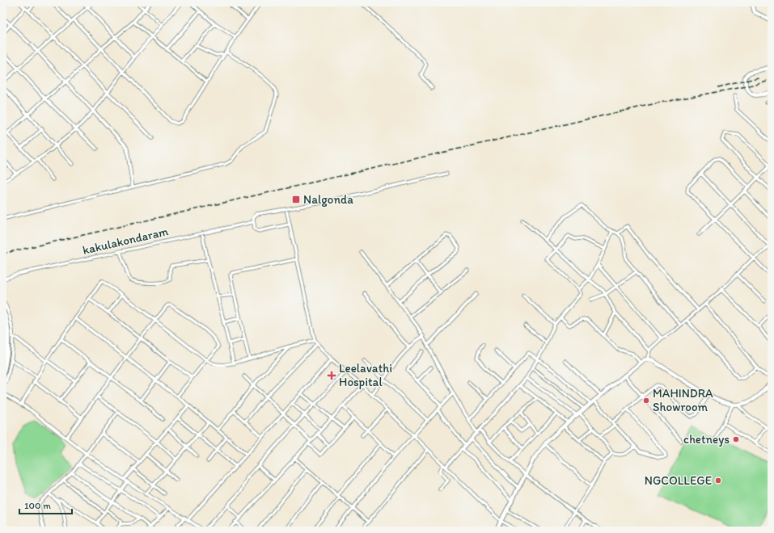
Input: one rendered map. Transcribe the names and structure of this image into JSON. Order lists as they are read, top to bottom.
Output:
{
  "streets": {
    "street": ["kakulakondaram"]
  },
  "places": {
    "transit": ["Nalgonda"],
    "health": ["Leelavathi Hospital"],
    "other": ["MAHINDRA Showroom", "chetneys", "NGCOLLEGE"]
  },
  "scale_bar": "100 m"
}
